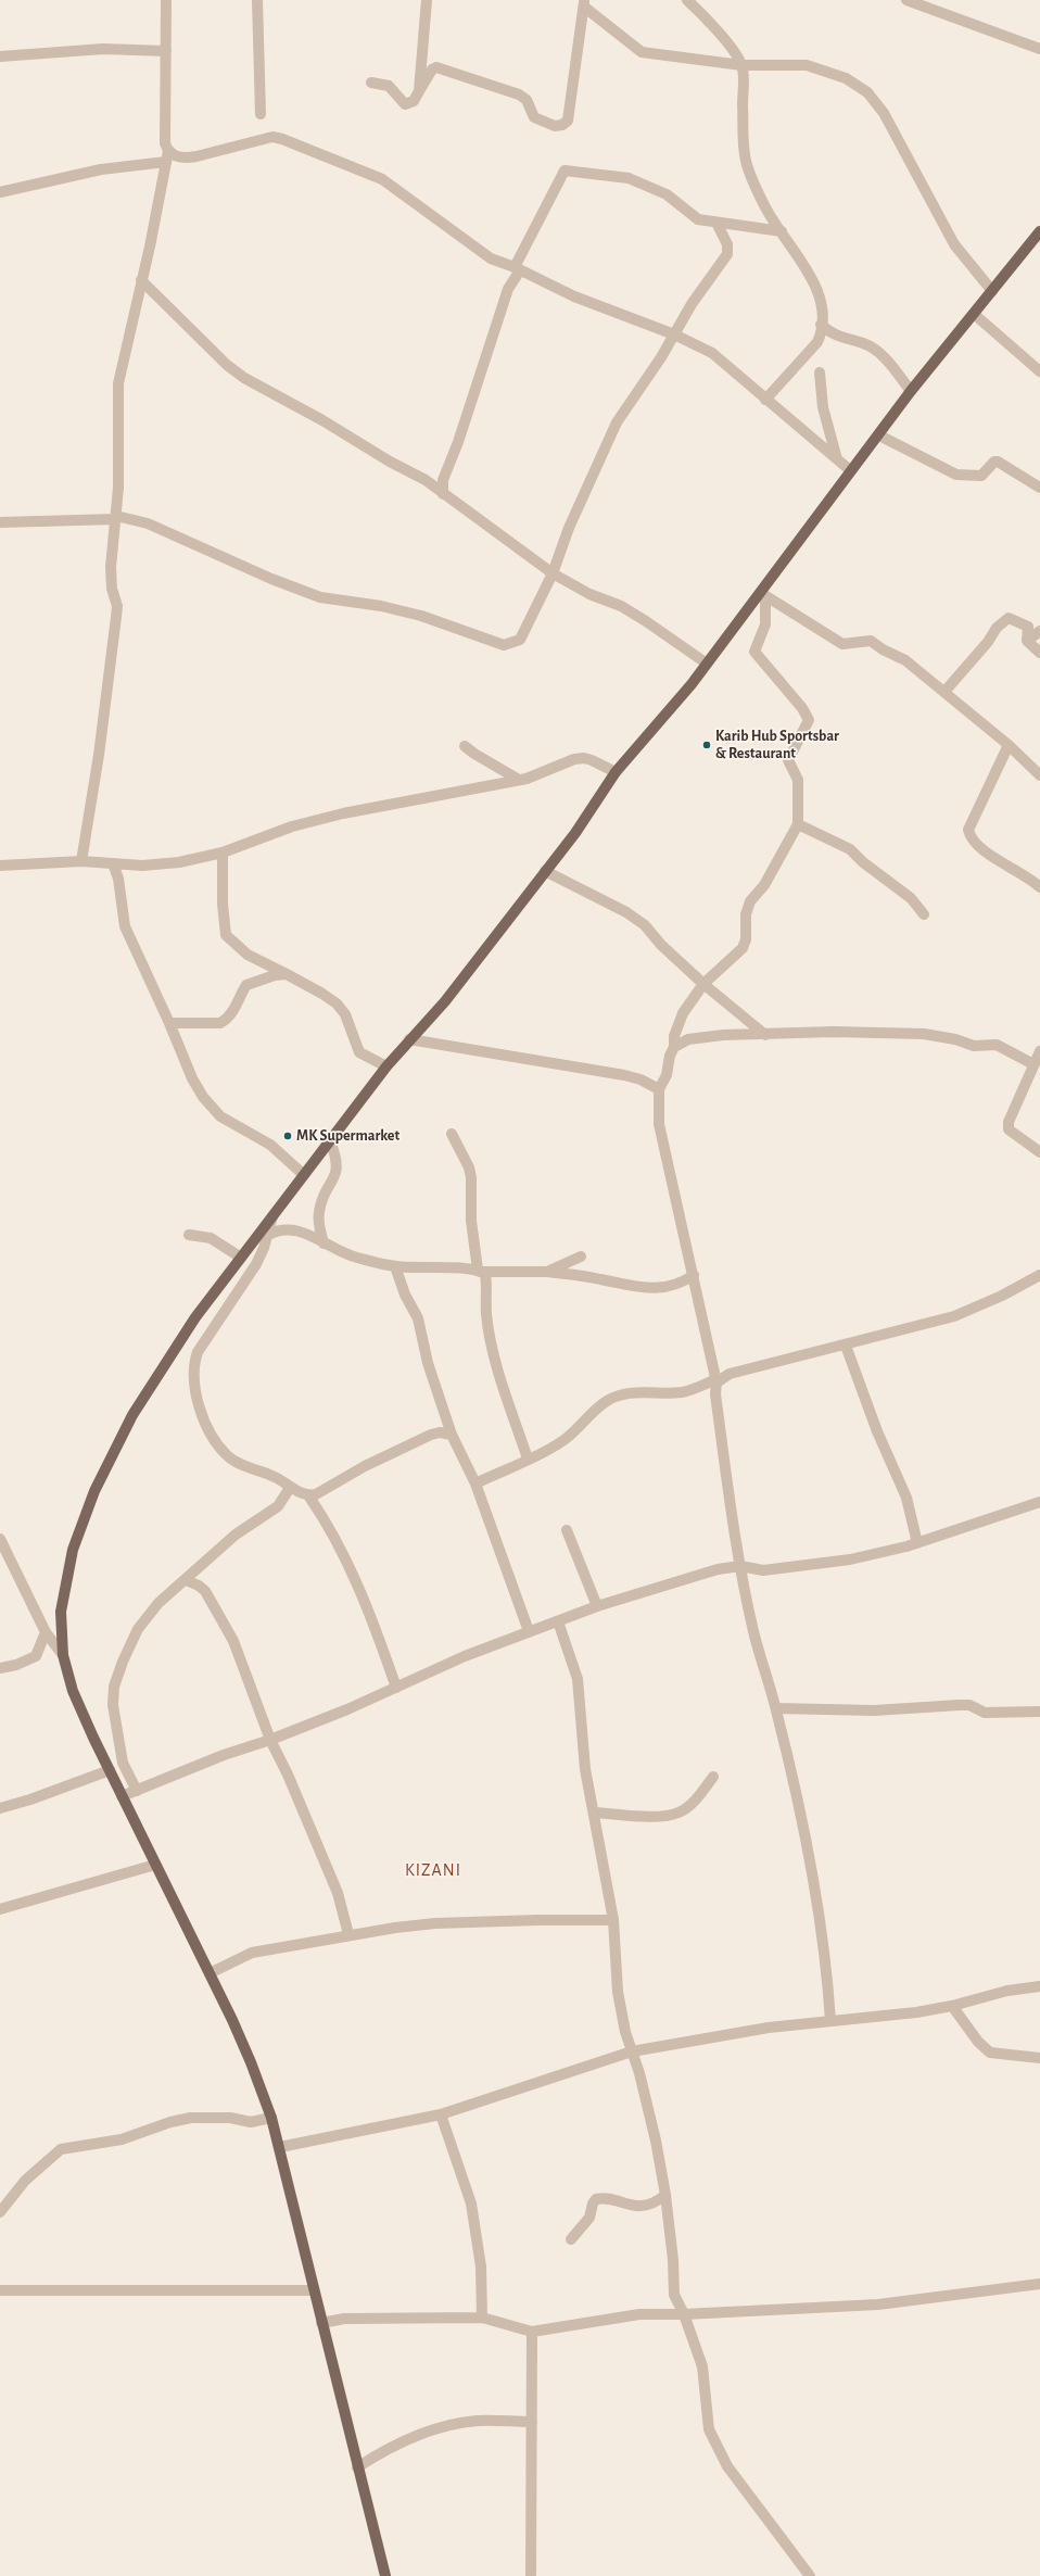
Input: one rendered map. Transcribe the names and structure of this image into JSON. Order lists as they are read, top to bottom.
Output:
{
  "districts": ["KIZANI"],
  "places": ["Karib Hub Sportsbar & Restaurant", "MK Supermarket"]
}
